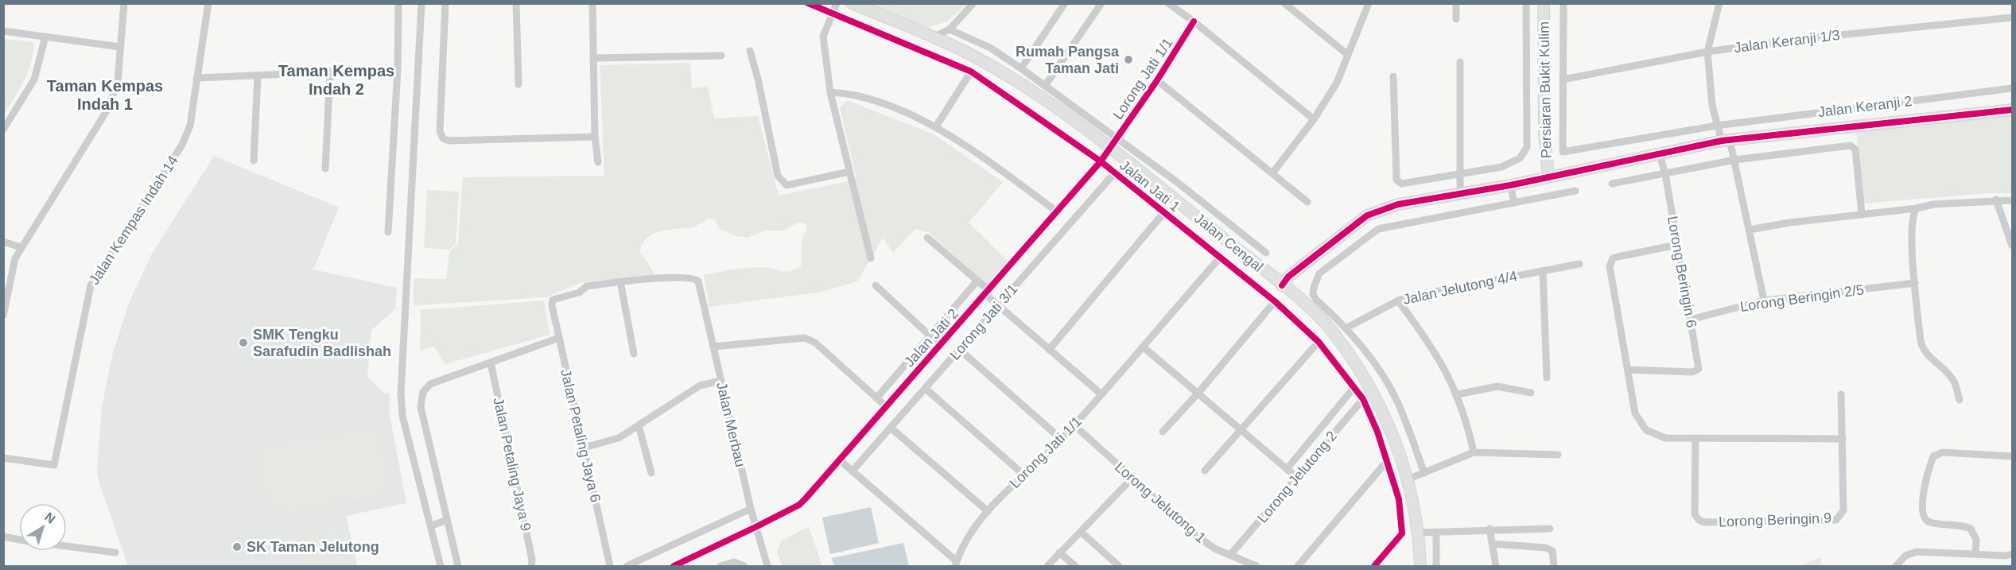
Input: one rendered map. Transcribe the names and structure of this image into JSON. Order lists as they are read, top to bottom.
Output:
{
  "streets": {
    "street": [
      "Jalan Keranji 1/3",
      "Lorong Jati 1/1",
      "Persiaran Bukit Kulim",
      "Jalan Keranji 2",
      "Jalan Jati 1",
      "Jalan Kempas Indah 14",
      "Jalan Cengal",
      "Lorong Beringin 6",
      "Jalan Jelutong 4/4",
      "Lorong Beringin 2/5",
      "Lorong Jati 3/1",
      "Jalan Jati 2",
      "Jalan Merbau",
      "Jalan Petaling Jaya 6",
      "Jalan Petaling Jaya 9",
      "Lorong Jelutong 2",
      "Lorong Jelutong 1",
      "Lorong Beringin 9"
    ]
  },
  "crossings": [
    ["Jalan Keranji 1/3", "Jalan Keranji 2"],
    ["Lorong Jati 1/1", "Jalan Jati 1"],
    ["Lorong Jati 1/1", "Jalan Cengal"],
    ["Lorong Jati 1/1", "Jalan Jati 2"],
    ["Lorong Jati 1/1", "Lorong Jelutong 1"],
    ["Jalan Jati 1", "Lorong Jati 3/1"],
    ["Jalan Jati 1", "Jalan Jati 2"],
    ["Jalan Jati 1", "Lorong Jelutong 2"],
    ["Jalan Cengal", "Jalan Jati 2"],
    ["Jalan Cengal", "Lorong Jelutong 2"],
    ["Lorong Beringin 6", "Lorong Beringin 2/5"],
    ["Jalan Jati 2", "Jalan Merbau"],
    ["Jalan Merbau", "Jalan Petaling Jaya 6"],
    ["Lorong Jelutong 2", "Lorong Jelutong 1"]
  ],
  "districts": ["Taman Kempas Indah 2", "Taman Kempas Indah 1"],
  "places": ["Rumah Pangsa Taman Jati", "SMK Tengku Sarafudin Badlishah", "SK Taman Jelutong"],
  "north": "top right"
}
